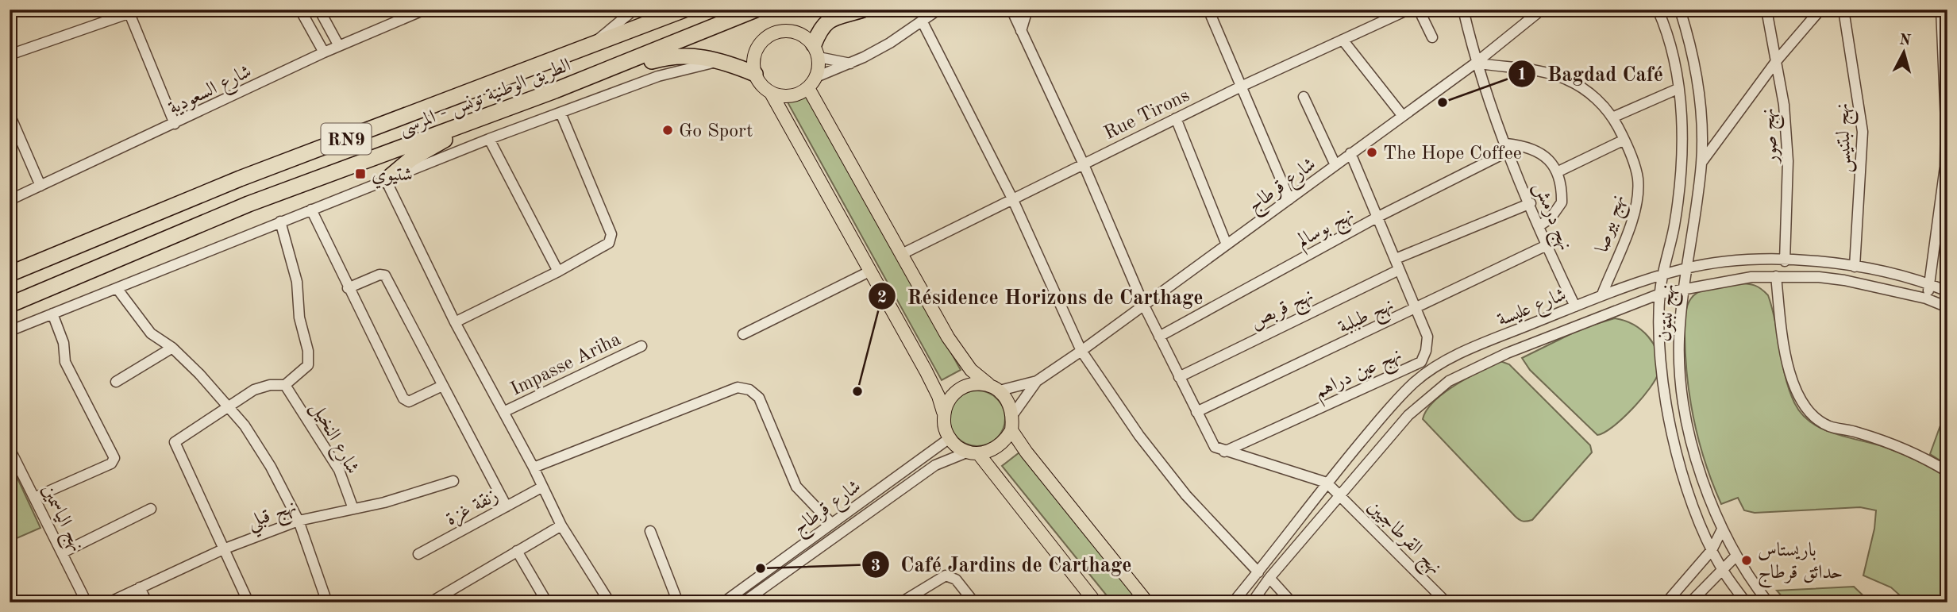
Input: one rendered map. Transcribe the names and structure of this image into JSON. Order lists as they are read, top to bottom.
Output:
{
  "streets": {
    "highway": ["الطريق الوطنية تونس - المرسى", "RN9"],
    "street": [
      "شارع السعودية",
      "Rue Tirons",
      "نهج صور",
      "نهج لبتنيس",
      "شارع قرطاج",
      "نهج درمش",
      "نهج بيرصا",
      "نهج بوسالم",
      "شارع عليسة",
      "نهج قربص",
      "نهج نبتون",
      "نهج طبلبة",
      "Impasse Ariha",
      "نهج عين دراهم",
      "شارع النخيل",
      "زنقة غزة",
      "نهج قبلي",
      "نهج الياسمين",
      "نهج القرطاجيين"
    ]
  },
  "crossings": [
    ["نهج صور", "شارع عليسة"],
    ["نهج لبتنيس", "شارع عليسة"],
    ["شارع قرطاج", "نهج درمش"],
    ["شارع قرطاج", "نهج بيرصا"],
    ["شارع قرطاج", "نهج عين دراهم"],
    ["نهج درمش", "نهج بيرصا"],
    ["نهج درمش", "نهج بوسالم"],
    ["نهج درمش", "شارع عليسة"],
    ["نهج درمش", "نهج طبلبة"],
    ["نهج بيرصا", "شارع عليسة"],
    ["نهج بوسالم", "نهج عين دراهم"],
    ["شارع عليسة", "نهج نبتون"],
    ["شارع عليسة", "نهج القرطاجيين"],
    ["نهج قربص", "نهج عين دراهم"],
    ["نهج طبلبة", "نهج عين دراهم"],
    ["شارع النخيل", "نهج قبلي"]
  ],
  "places": {
    "other": [
      "Bagdad Café",
      "Go Sport",
      "The Hope Coffee",
      "Résidence Horizons de Carthage",
      "باريستاس حدائق قرطاج",
      "Café Jardins de Carthage"
    ],
    "transit": ["شتيوي"]
  },
  "north": "top"
}
